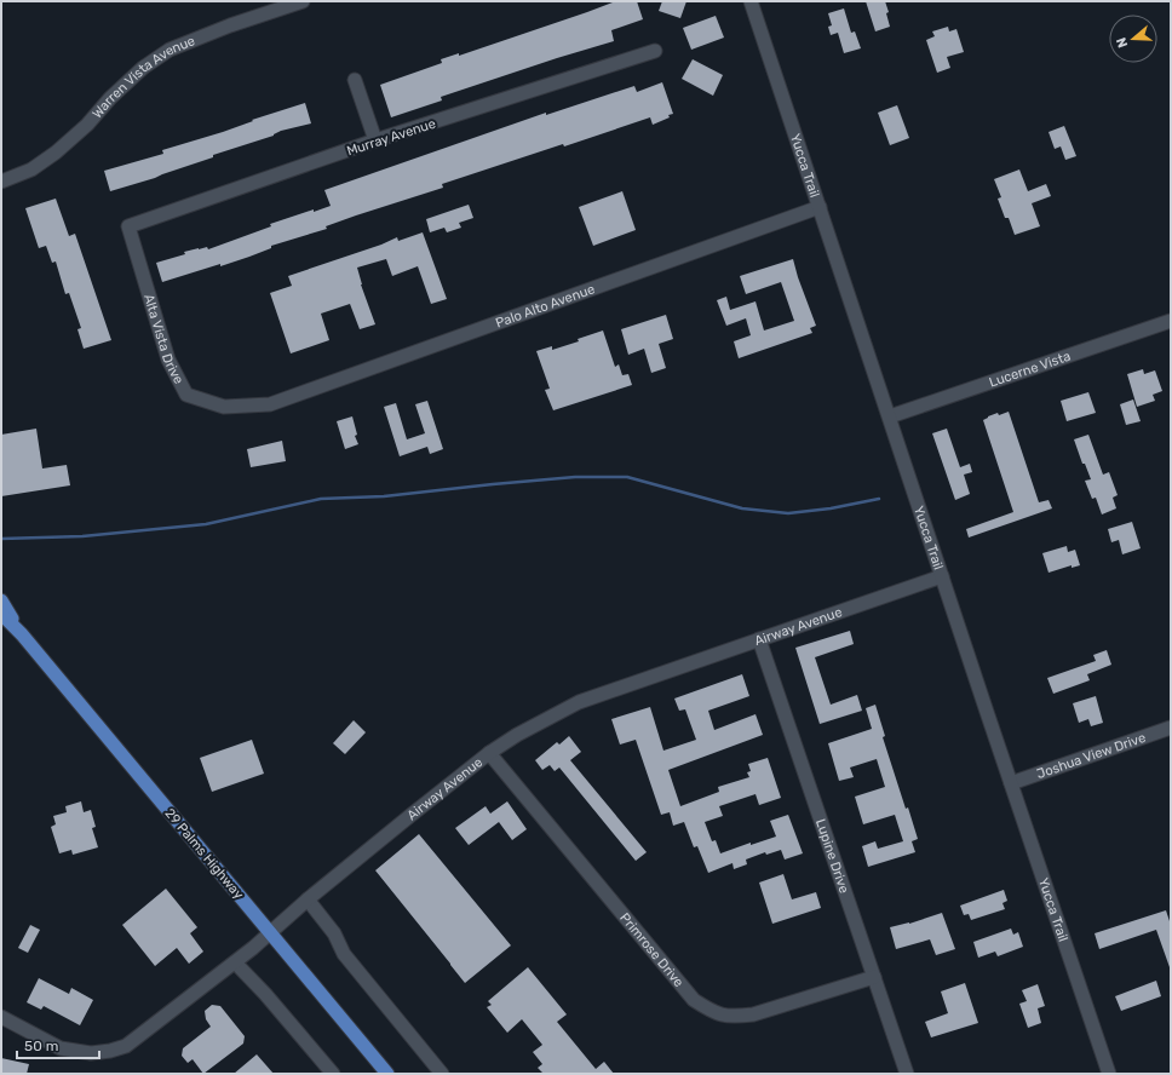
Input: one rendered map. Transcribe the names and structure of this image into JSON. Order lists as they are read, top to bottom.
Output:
{
  "streets": {
    "main road": ["29 Palms Highway"],
    "street": [
      "Warren Vista Avenue",
      "Murray Avenue",
      "Yucca Trail",
      "Palo Alto Avenue",
      "Alta Vista Drive",
      "Lucerne Vista",
      "Airway Avenue",
      "Joshua View Drive",
      "Lupine Drive",
      "Primrose Drive"
    ]
  },
  "crossings": [
    ["Murray Avenue", "Alta Vista Drive"],
    ["Yucca Trail", "Palo Alto Avenue"],
    ["Yucca Trail", "Lucerne Vista"],
    ["Yucca Trail", "Airway Avenue"],
    ["Yucca Trail", "Joshua View Drive"],
    ["Palo Alto Avenue", "Alta Vista Drive"],
    ["Airway Avenue", "29 Palms Highway"],
    ["Airway Avenue", "Lupine Drive"],
    ["Airway Avenue", "Primrose Drive"],
    ["Lupine Drive", "Primrose Drive"]
  ],
  "scale_bar": "50 m",
  "north": "left"
}
